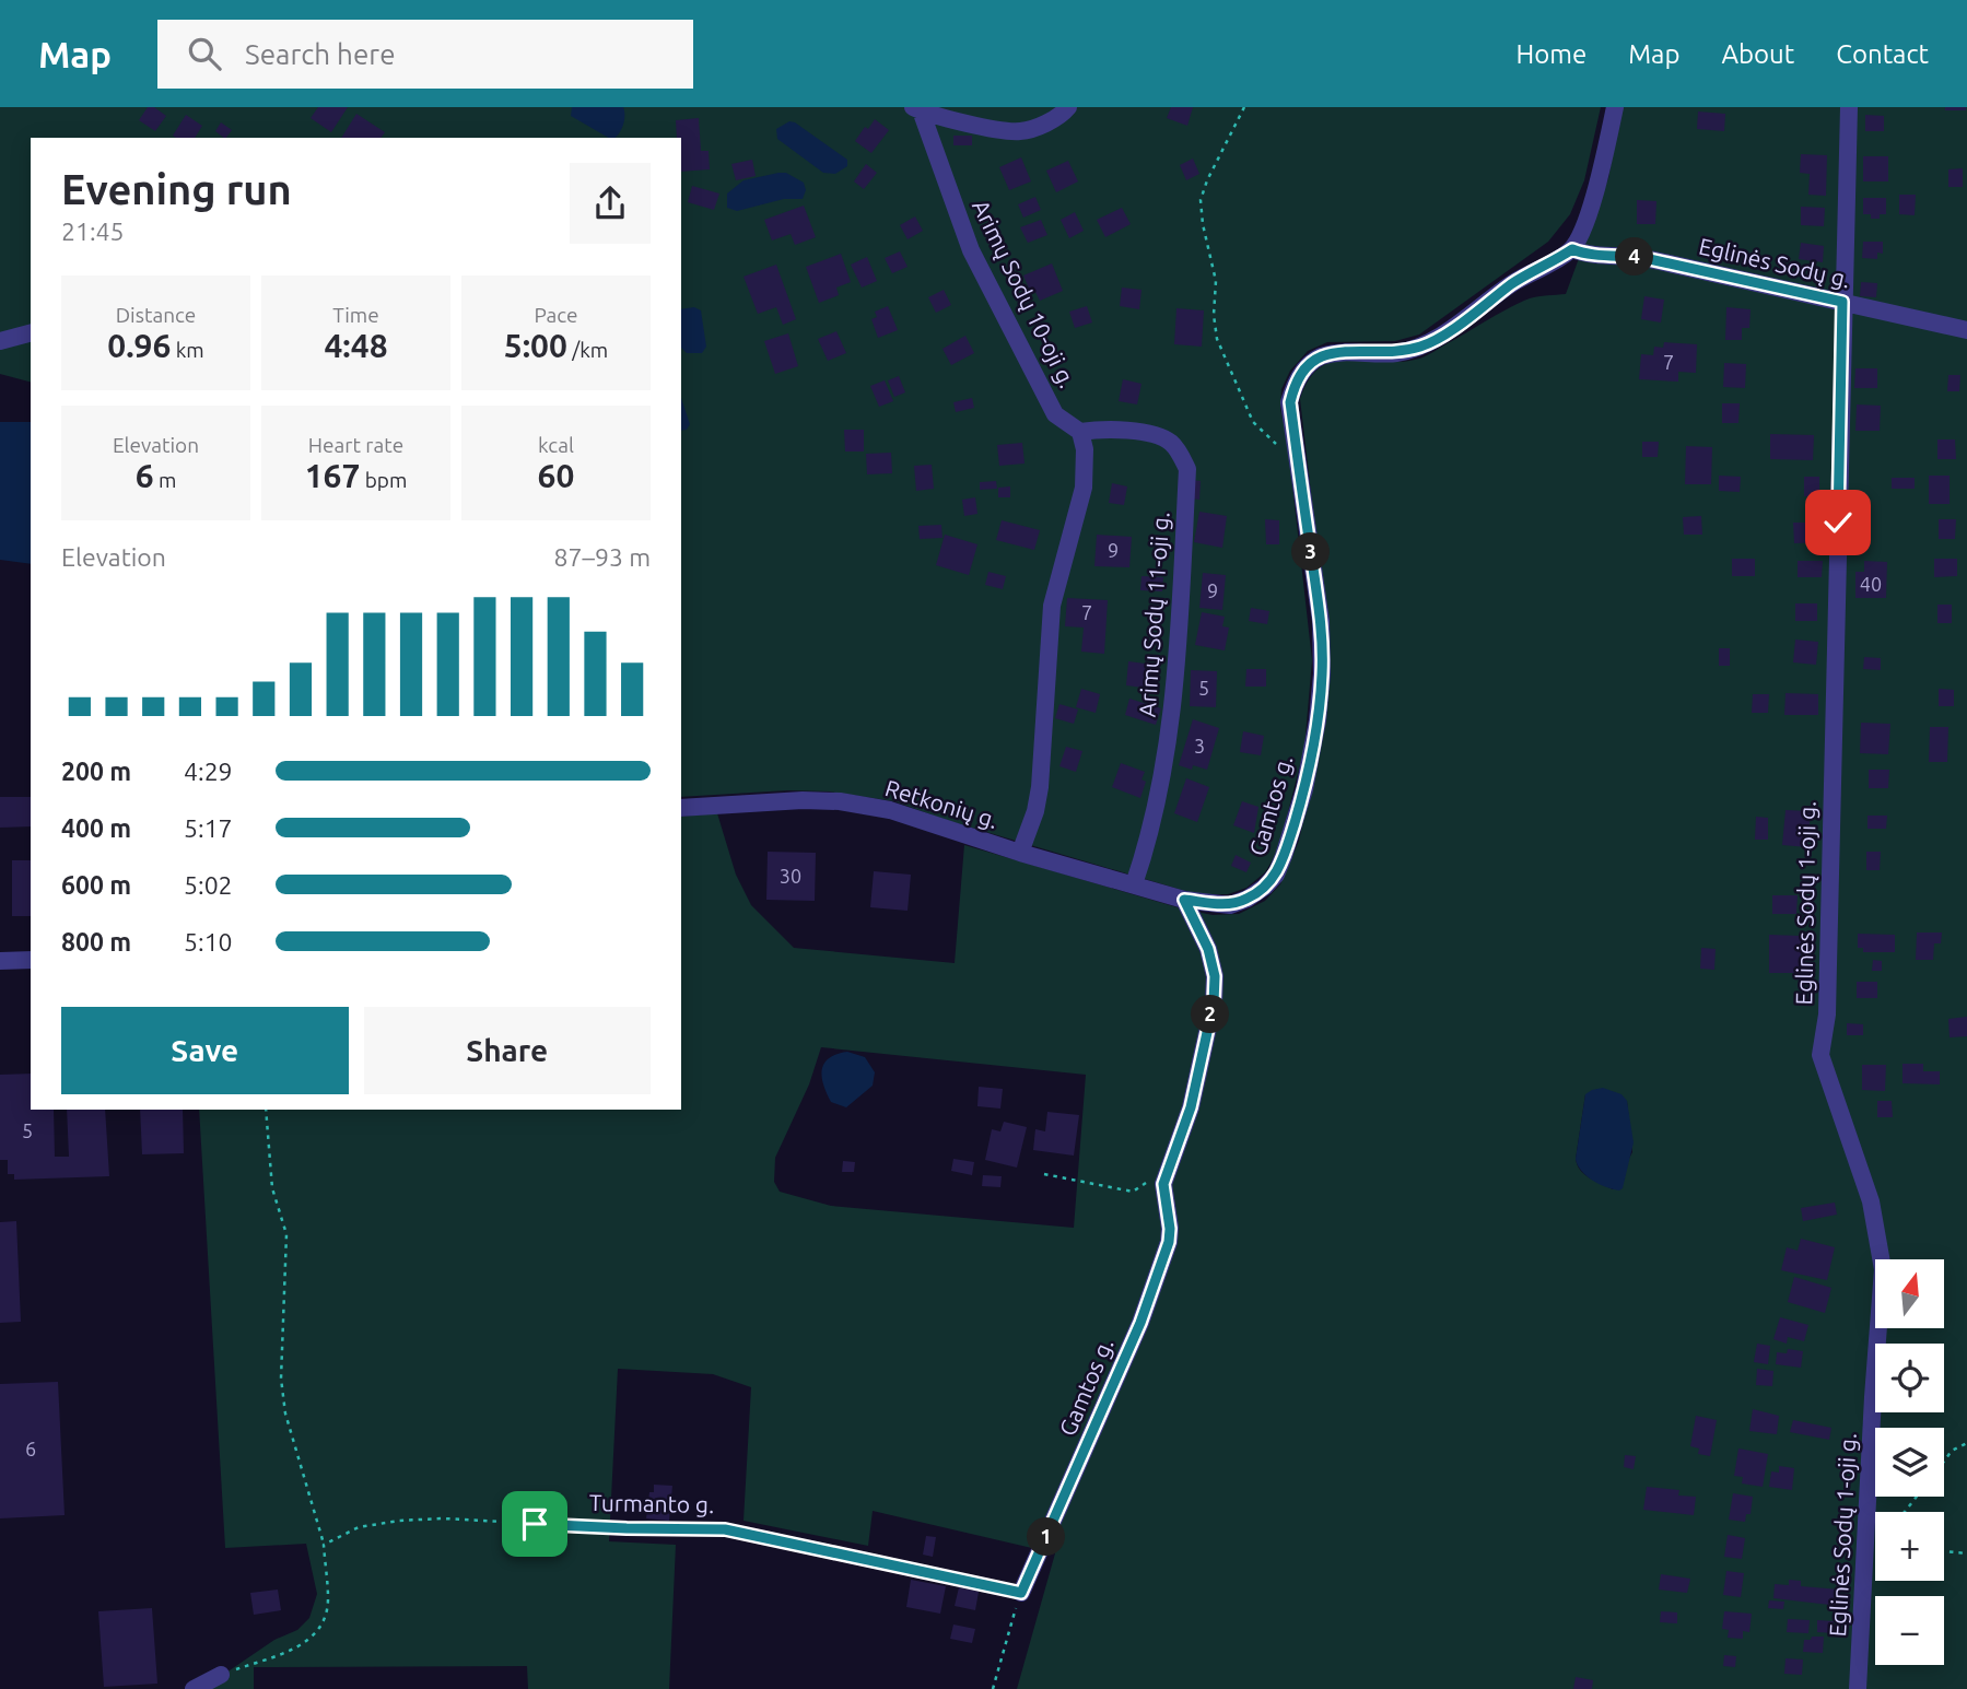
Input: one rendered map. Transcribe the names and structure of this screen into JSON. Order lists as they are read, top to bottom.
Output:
{
  "streets": {
    "street": [
      "Eglinės Sodų g.",
      "Arimų Sodų 10-oji g.",
      "Arimų Sodų 11-oji g.",
      "Retkonių g.",
      "Gamtos g.",
      "Eglinės Sodų 1-oji g."
    ],
    "path": ["Turmanto g."]
  },
  "crossings": [
    ["Eglinės Sodų g.", "Gamtos g."],
    ["Eglinės Sodų g.", "Eglinės Sodų 1-oji g."],
    ["Arimų Sodų 10-oji g.", "Arimų Sodų 11-oji g."],
    ["Arimų Sodų 11-oji g.", "Retkonių g."],
    ["Retkonių g.", "Gamtos g."],
    ["Gamtos g.", "Turmanto g."]
  ],
  "house_numbers": [
    "7",
    "9",
    "40",
    "9",
    "7",
    "5",
    "3",
    "30",
    "5",
    "6"
  ],
  "north": "top",
  "page": {
    "header": "Map",
    "search": "Search here",
    "nav": [
      "Home",
      "Map",
      "About",
      "Contact"
    ],
    "heading": ["Evening run", "21:45"],
    "pins": [
      "4",
      "3",
      "2",
      "1"
    ],
    "stats": [
      ["Distance", "0.96 km"],
      ["Time", "4:48"],
      ["Pace", "5:00 /km"],
      ["Elevation", "6 m"],
      ["Heart rate", "167 bpm"],
      ["kcal", "60"]
    ],
    "chart": ["Elevation", "87–93 m"],
    "list": [
      {
        "name": "200 m",
        "note": "4:29"
      },
      {
        "name": "400 m",
        "note": "5:17"
      },
      {
        "name": "600 m",
        "note": "5:02"
      },
      {
        "name": "800 m",
        "note": "5:10"
      }
    ],
    "buttons": ["Save", "Share"],
    "map_buttons": ["+", "−"]
  }
}
